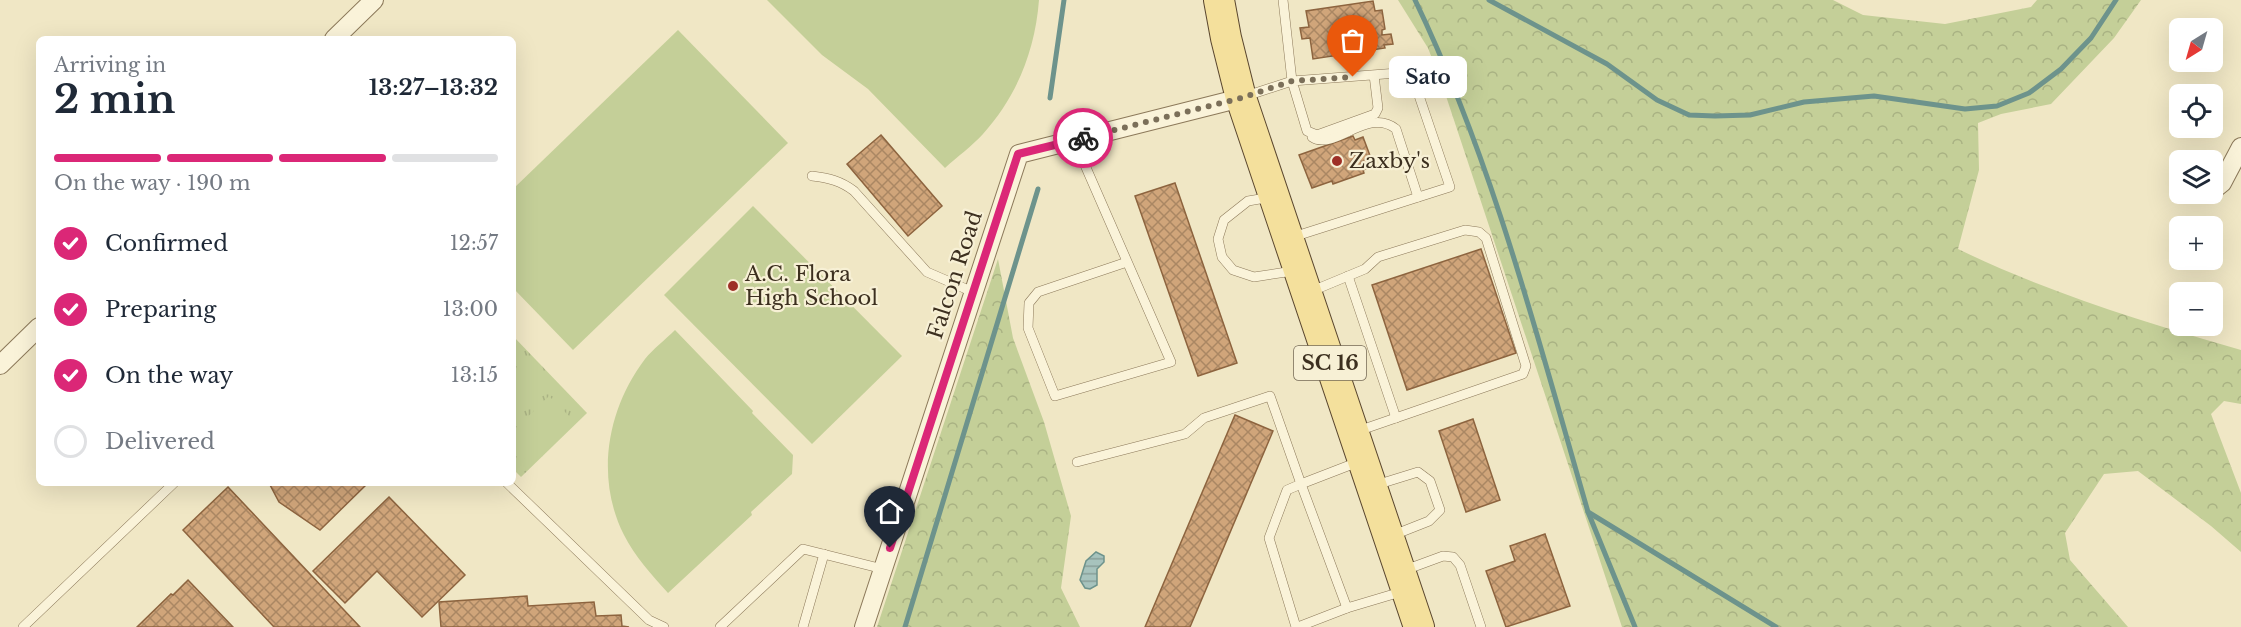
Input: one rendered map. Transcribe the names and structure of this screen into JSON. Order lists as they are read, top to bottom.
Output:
{
  "streets": {
    "main road": ["SC 16"],
    "street": ["Falcon Road"]
  },
  "crossings": [
    ["Falcon Road", "SC 16"]
  ],
  "places": ["Sato", "Zaxby's", "A.C. Flora High School"],
  "north": "bottom left",
  "page": {
    "map_buttons": ["+", "−"],
    "heading": ["2 min", "Arriving in", "13:27–13:32"],
    "bubble": "Sato",
    "bar": "On the way · 190 m",
    "list": [
      ["Confirmed", "12:57"],
      ["Preparing", "13:00"],
      ["On the way", "13:15"],
      "Delivered"
    ]
  }
}
